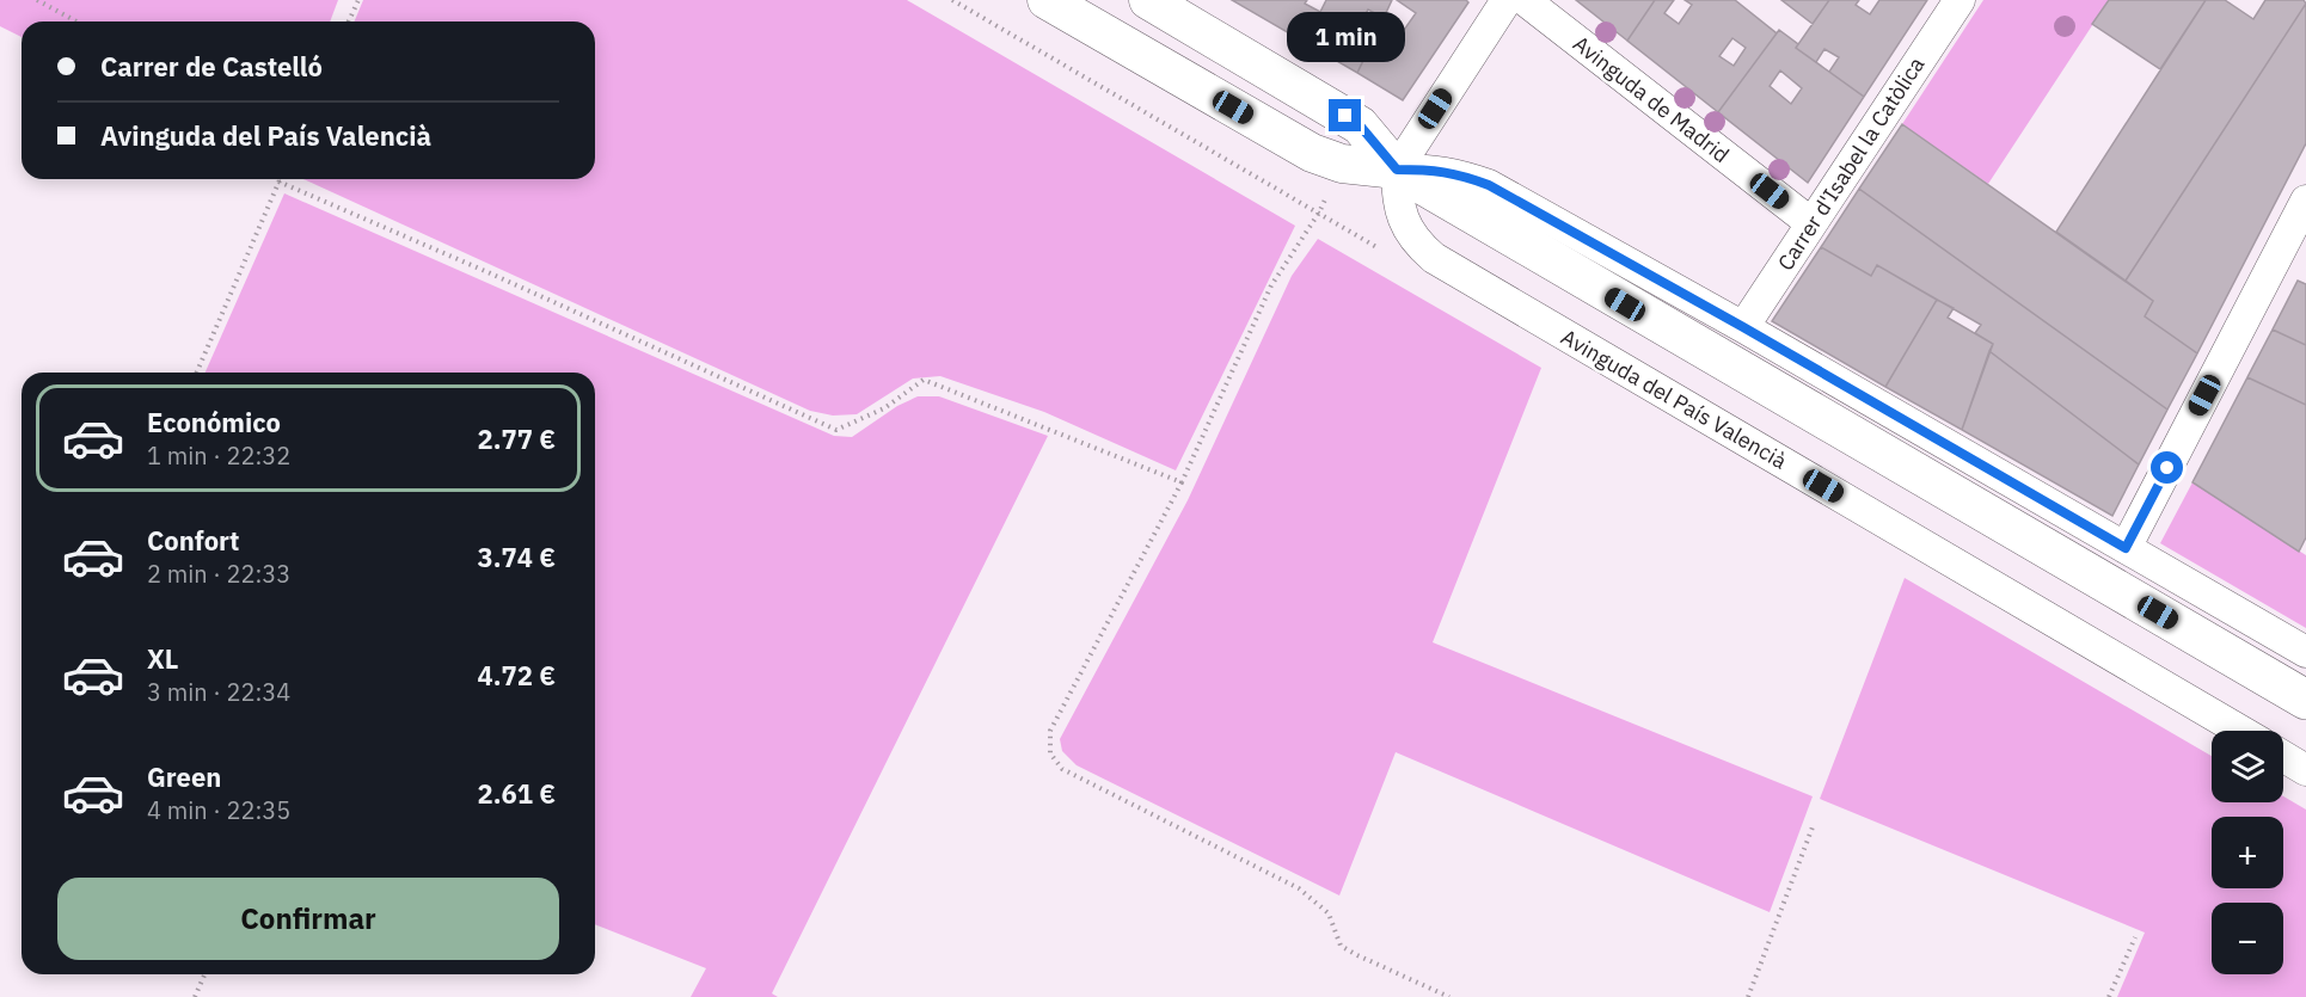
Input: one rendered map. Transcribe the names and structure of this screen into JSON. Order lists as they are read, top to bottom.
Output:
{
  "streets": {
    "street": ["Avinguda de Madrid", "Carrer d'Isabel la Catòlica", "Avinguda del País Valencià"]
  },
  "crossings": [
    ["Avinguda de Madrid", "Carrer d'Isabel la Catòlica"]
  ],
  "page": {
    "bubble": "1 min",
    "banner": ["Carrer de Castelló", "Avinguda del País Valencià"],
    "list": [
      {
        "name": "Económico",
        "note": "1 min · 22:32",
        "value": "2.77 €"
      },
      {
        "name": "Confort",
        "note": "2 min · 22:33",
        "value": "3.74 €"
      },
      {
        "name": "XL",
        "note": "3 min · 22:34",
        "value": "4.72 €"
      },
      {
        "name": "Green",
        "note": "4 min · 22:35",
        "value": "2.61 €"
      }
    ],
    "map_buttons": ["+", "−"],
    "buttons": "Confirmar"
  }
}
